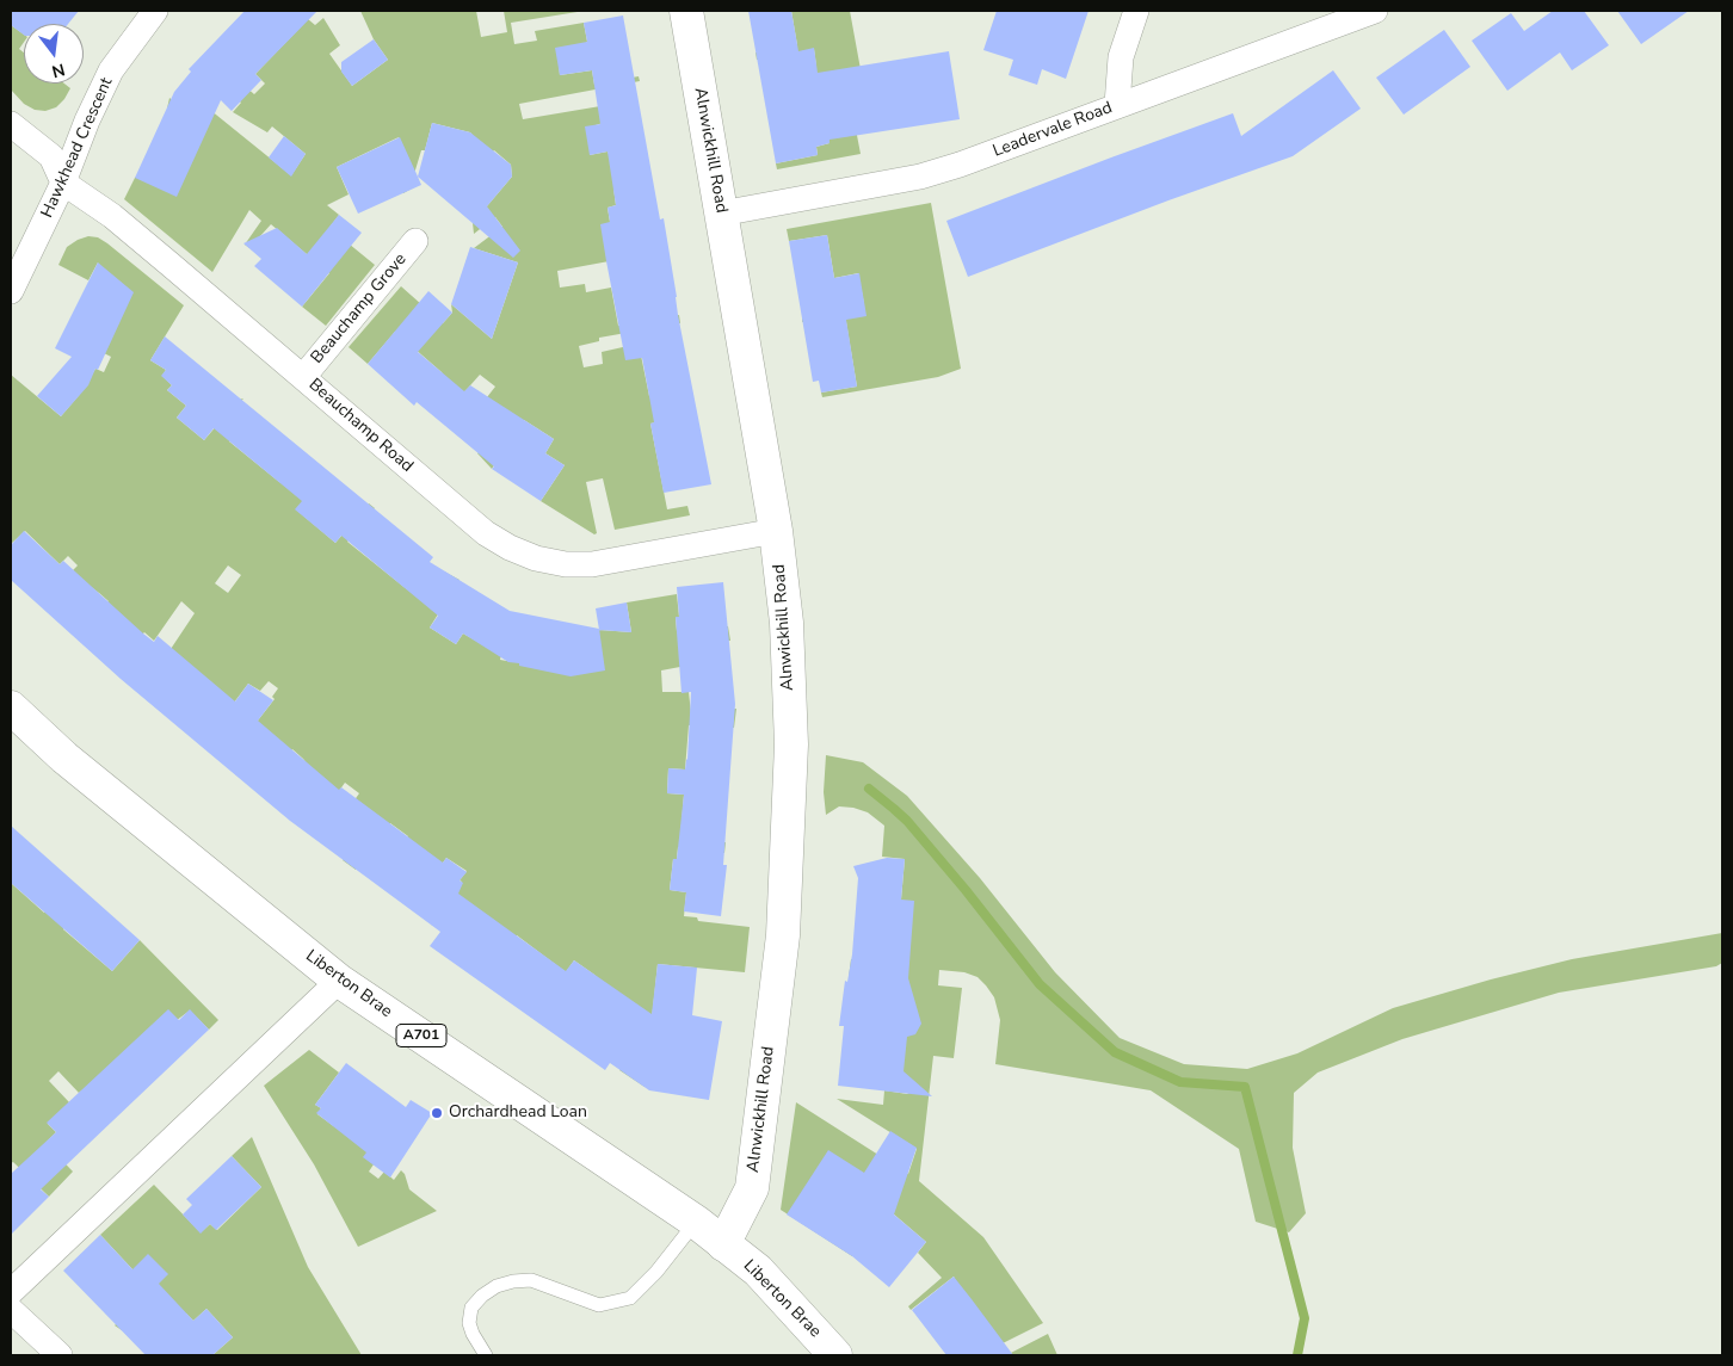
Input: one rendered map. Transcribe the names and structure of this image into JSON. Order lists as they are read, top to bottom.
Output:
{
  "streets": {
    "street": [
      "Leadervale Road",
      "Hawkhead Crescent",
      "Alnwickhill Road",
      "Beauchamp Grove",
      "Beauchamp Road",
      "Liberton Brae",
      "A701"
    ]
  },
  "crossings": [
    ["Leadervale Road", "Alnwickhill Road"],
    ["Hawkhead Crescent", "Beauchamp Road"],
    ["Alnwickhill Road", "Beauchamp Road"],
    ["Alnwickhill Road", "Liberton Brae"],
    ["Beauchamp Grove", "Beauchamp Road"]
  ],
  "places": ["Orchardhead Loan"],
  "north": "bottom"
}
